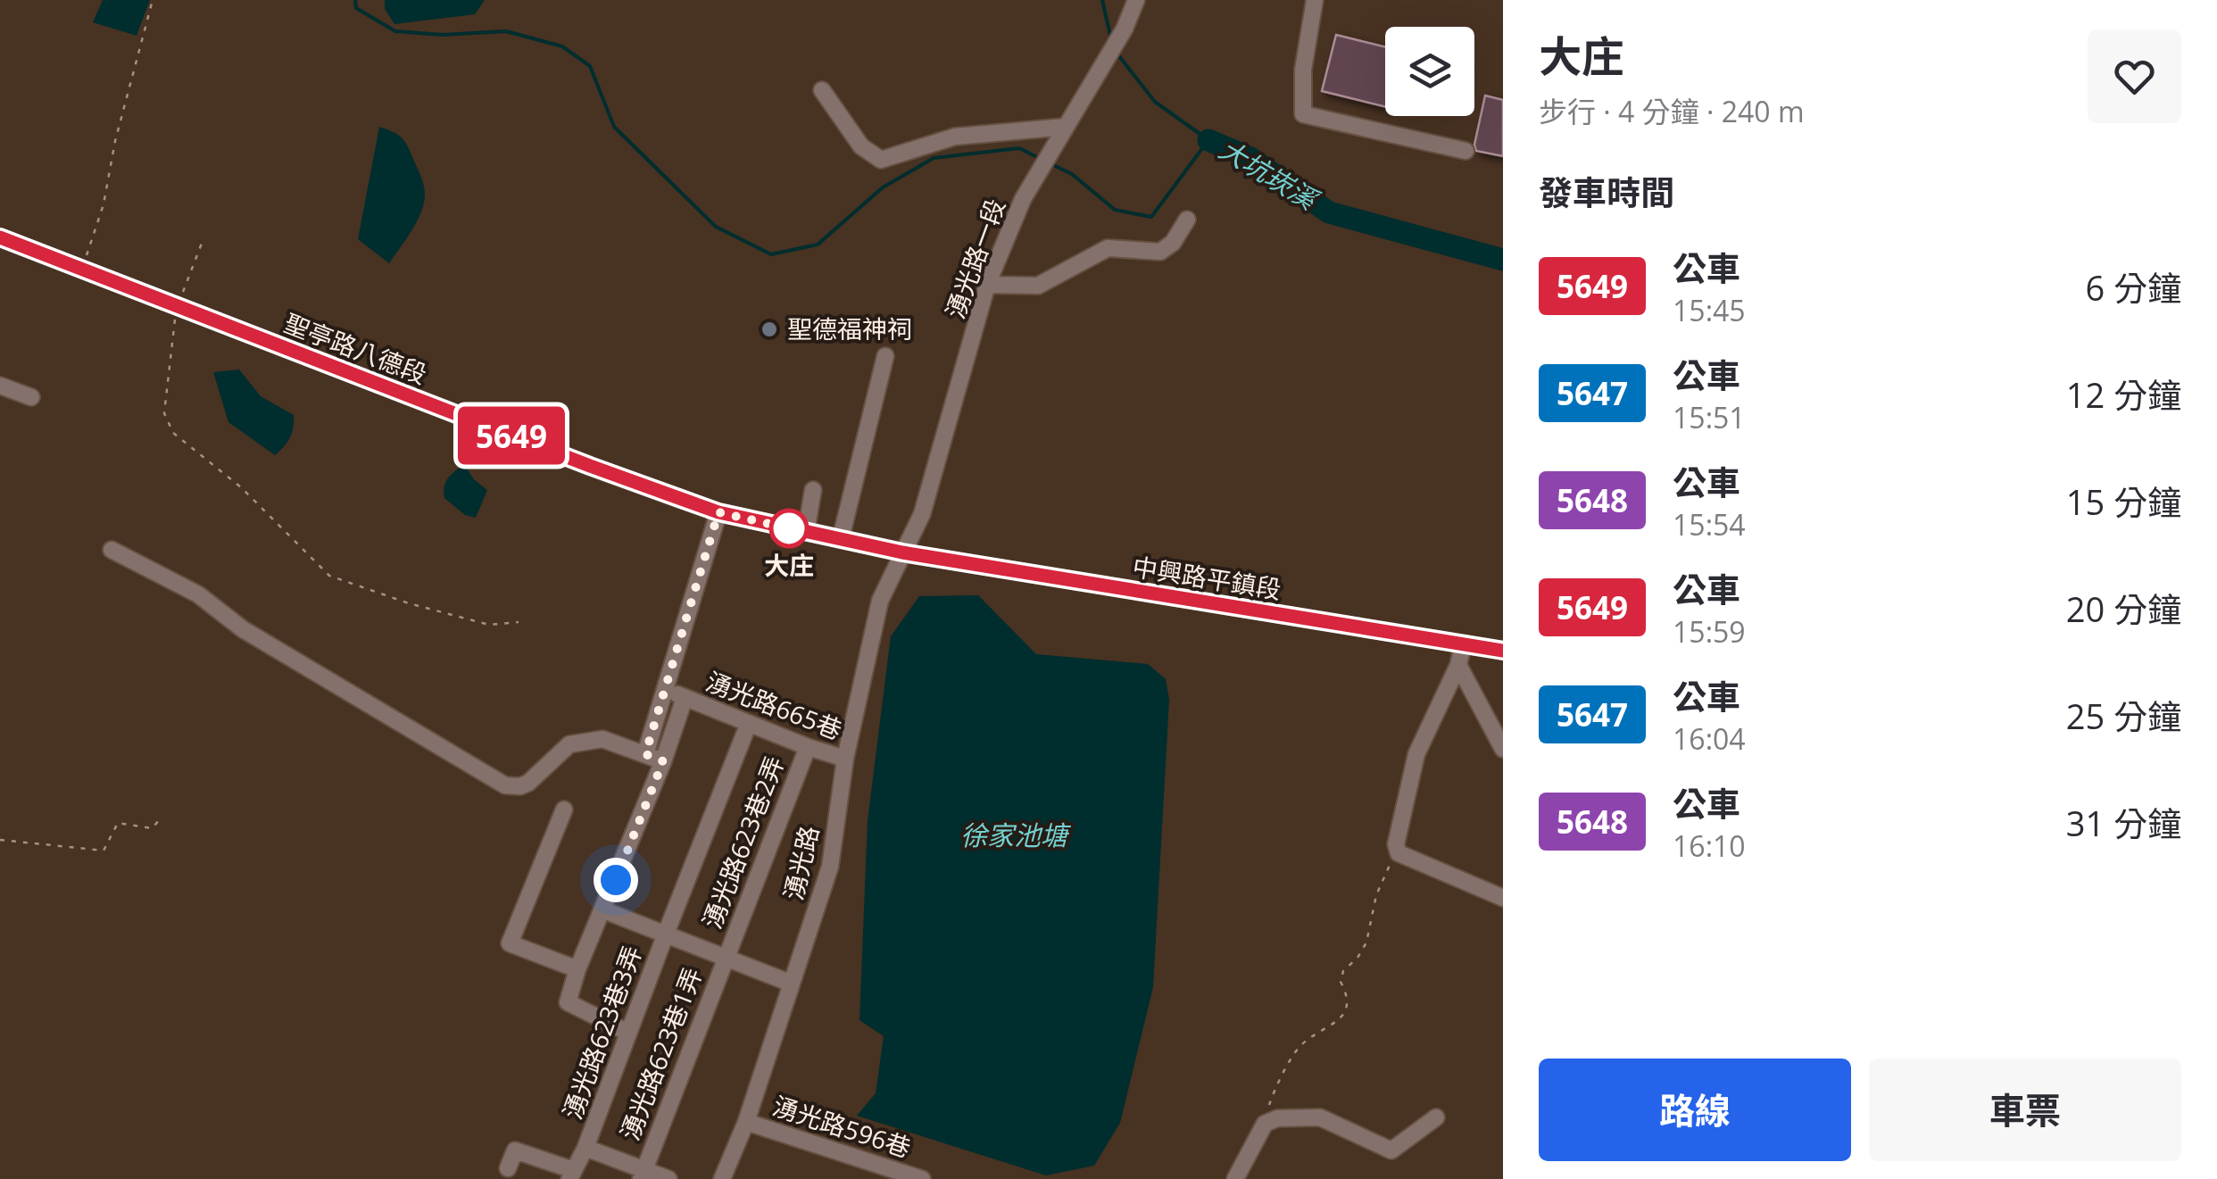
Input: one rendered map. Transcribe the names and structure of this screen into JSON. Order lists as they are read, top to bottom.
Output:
{
  "streets": {
    "street": [
      "湧光路一段",
      "聖亭路八德段",
      "中興路平鎮段",
      "湧光路665巷",
      "湧光路623巷2弄",
      "湧光路",
      "湧光路623巷3弄",
      "湧光路623巷1弄",
      "湧光路596巷"
    ]
  },
  "crossings": [
    ["湧光路一段", "聖亭路八德段"],
    ["湧光路一段", "中興路平鎮段"],
    ["湧光路一段", "湧光路"],
    ["聖亭路八德段", "中興路平鎮段"],
    ["聖亭路八德段", "湧光路"],
    ["中興路平鎮段", "湧光路"],
    ["湧光路665巷", "湧光路623巷2弄"],
    ["湧光路665巷", "湧光路"],
    ["湧光路665巷", "湧光路623巷3弄"],
    ["湧光路623巷2弄", "湧光路623巷1弄"],
    ["湧光路", "湧光路596巷"]
  ],
  "water": ["大坑崁溪", "徐家池塘"],
  "places": ["聖德福神祠", "大庄"],
  "lines": ["bus line 5649"],
  "page": {
    "on_map": "5649",
    "heading": [
      ["大庄", "步行 · 4 分鐘 · 240 m"],
      "發車時間"
    ],
    "list": [
      {
        "mark": "5649",
        "name": "公車",
        "note": "15:45",
        "value": "6 分鐘"
      },
      {
        "mark": "5647",
        "name": "公車",
        "note": "15:51",
        "value": "12 分鐘"
      },
      {
        "mark": "5648",
        "name": "公車",
        "note": "15:54",
        "value": "15 分鐘"
      },
      {
        "mark": "5649",
        "name": "公車",
        "note": "15:59",
        "value": "20 分鐘"
      },
      {
        "mark": "5647",
        "name": "公車",
        "note": "16:04",
        "value": "25 分鐘"
      },
      {
        "mark": "5648",
        "name": "公車",
        "note": "16:10",
        "value": "31 分鐘"
      }
    ],
    "buttons": ["路線", "車票"]
  }
}
